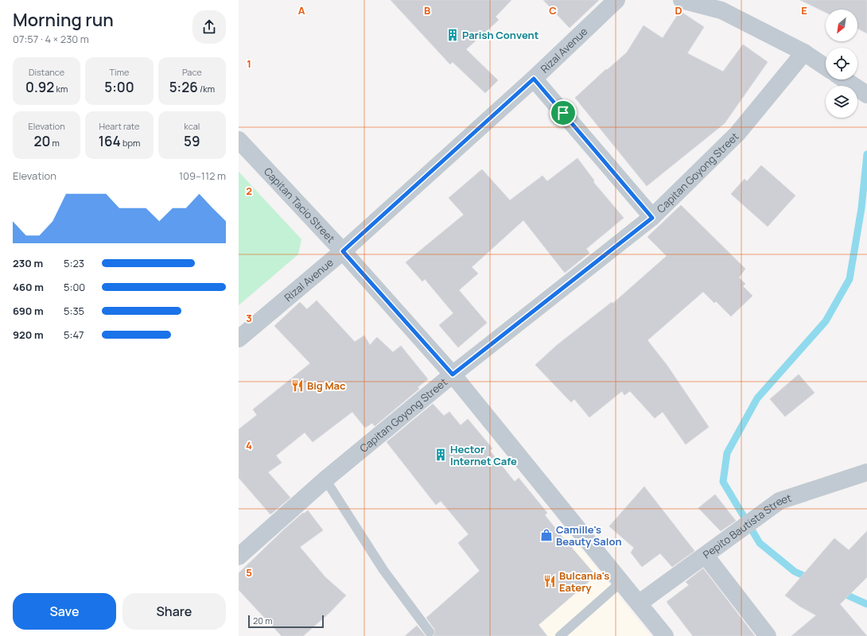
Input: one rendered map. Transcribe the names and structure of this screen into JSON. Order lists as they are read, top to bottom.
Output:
{
  "streets": {
    "street": [
      "Rizal Avenue",
      "Capitan Goyong Street",
      "Capitan Tacio Street",
      "Pepito Bautista Street"
    ]
  },
  "crossings": [
    ["Rizal Avenue", "Capitan Tacio Street"],
    ["Capitan Goyong Street", "Capitan Tacio Street"],
    ["Capitan Tacio Street", "Pepito Bautista Street"]
  ],
  "places": {
    "building": ["Parish Convent", "Hector Internet Cafe"],
    "restaurant": ["Big Mac", "Bulcania's Eatery"],
    "shop": ["Camille's Beauty Salon"]
  },
  "scale_bar": "20 m",
  "north": "bottom left",
  "page": {
    "heading": ["Morning run", "07:57 · 4 × 230 m"],
    "stats": [
      ["Distance", "0.92 km"],
      ["Time", "5:00"],
      ["Pace", "5:26 /km"],
      ["Elevation", "20 m"],
      ["Heart rate", "164 bpm"],
      ["kcal", "59"]
    ],
    "chart": ["Elevation", "109–112 m"],
    "list": [
      {
        "name": "230 m",
        "note": "5:23"
      },
      {
        "name": "460 m",
        "note": "5:00"
      },
      {
        "name": "690 m",
        "note": "5:35"
      },
      {
        "name": "920 m",
        "note": "5:47"
      }
    ],
    "buttons": ["Save", "Share"],
    "scale": "20 m"
  },
  "grid": {
    "columns": [
      "A",
      "B",
      "C",
      "D",
      "E"
    ],
    "rows": [
      "1",
      "2",
      "3",
      "4",
      "5"
    ]
  }
}
